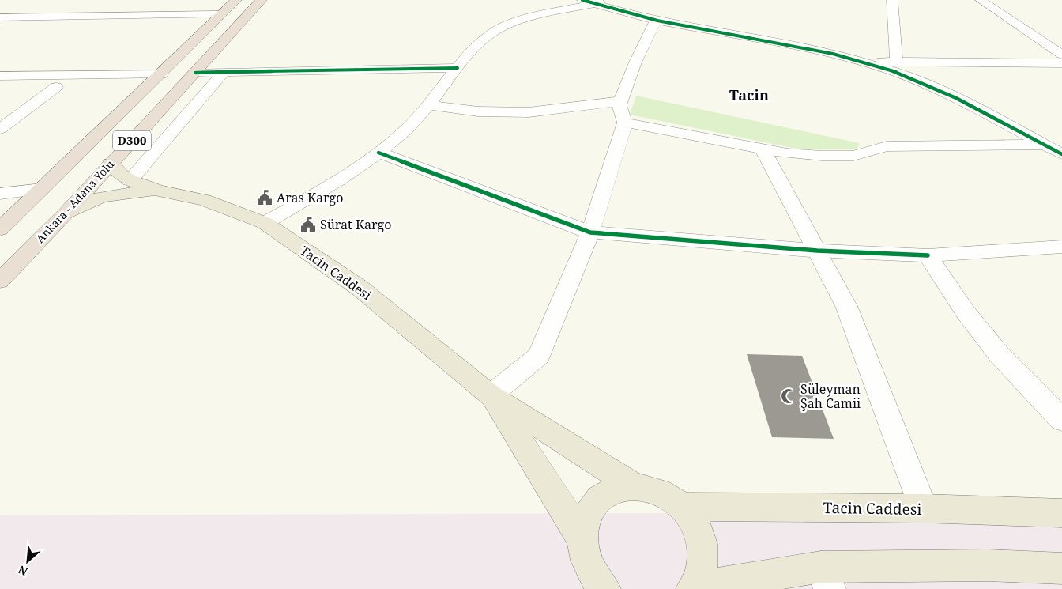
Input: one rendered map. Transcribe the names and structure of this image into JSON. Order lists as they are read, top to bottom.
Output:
{
  "streets": {
    "highway": ["D300", "Ankara - Adana Yolu"],
    "main road": ["Tacin Caddesi"]
  },
  "crossings": [
    ["Ankara - Adana Yolu", "Tacin Caddesi"]
  ],
  "districts": ["Tacin"],
  "places": {
    "public building": ["Aras Kargo", "Sürat Kargo"],
    "mosque": ["Süleyman Şah Camii"]
  },
  "north": "bottom left"
}
